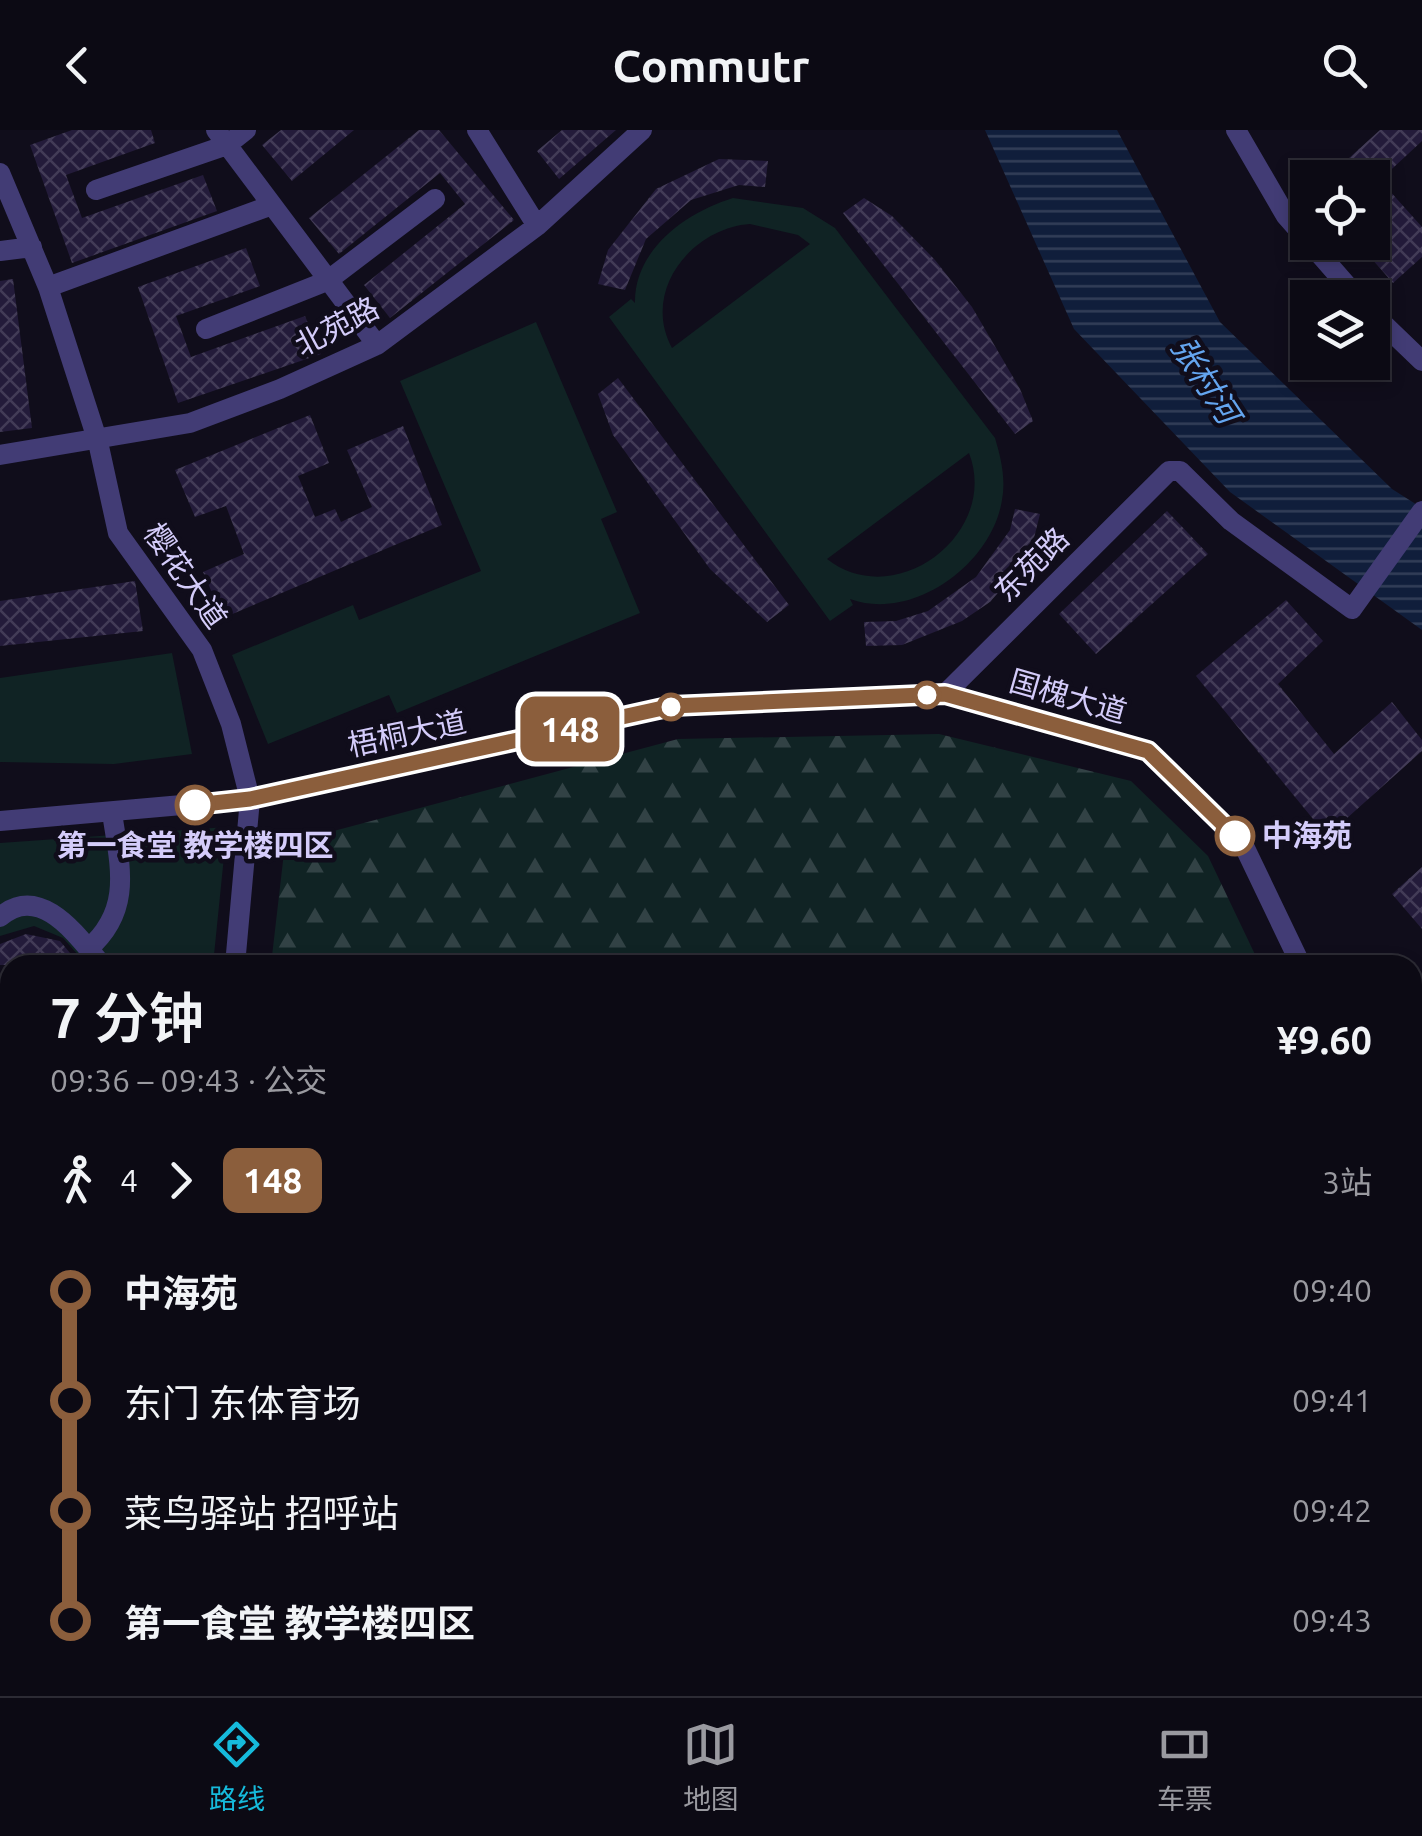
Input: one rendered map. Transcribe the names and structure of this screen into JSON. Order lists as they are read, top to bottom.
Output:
{
  "streets": {
    "street": [
      "北苑路",
      "东苑路",
      "樱花大道",
      "国槐大道",
      "梧桐大道"
    ]
  },
  "crossings": [
    ["北苑路", "樱花大道"],
    ["东苑路", "国槐大道"],
    ["东苑路", "梧桐大道"],
    ["樱花大道", "梧桐大道"],
    ["国槐大道", "梧桐大道"]
  ],
  "water": ["张村河"],
  "places": ["第一食堂 教学楼四区", "中海苑"],
  "lines": ["bus line 148"],
  "page": {
    "header": "Commutr",
    "on_map": "148",
    "heading": ["7 分钟", "09:36 – 09:43 · 公交", "¥9.60"],
    "legs": ["4", "148", "3站"],
    "list": [
      {
        "name": "中海苑",
        "value": "09:40"
      },
      {
        "name": "东门 东体育场",
        "value": "09:41"
      },
      {
        "name": "菜鸟驿站 招呼站",
        "value": "09:42"
      },
      {
        "name": "第一食堂 教学楼四区",
        "value": "09:43"
      }
    ],
    "tabs": ["路线", "地图", "车票"]
  }
}
